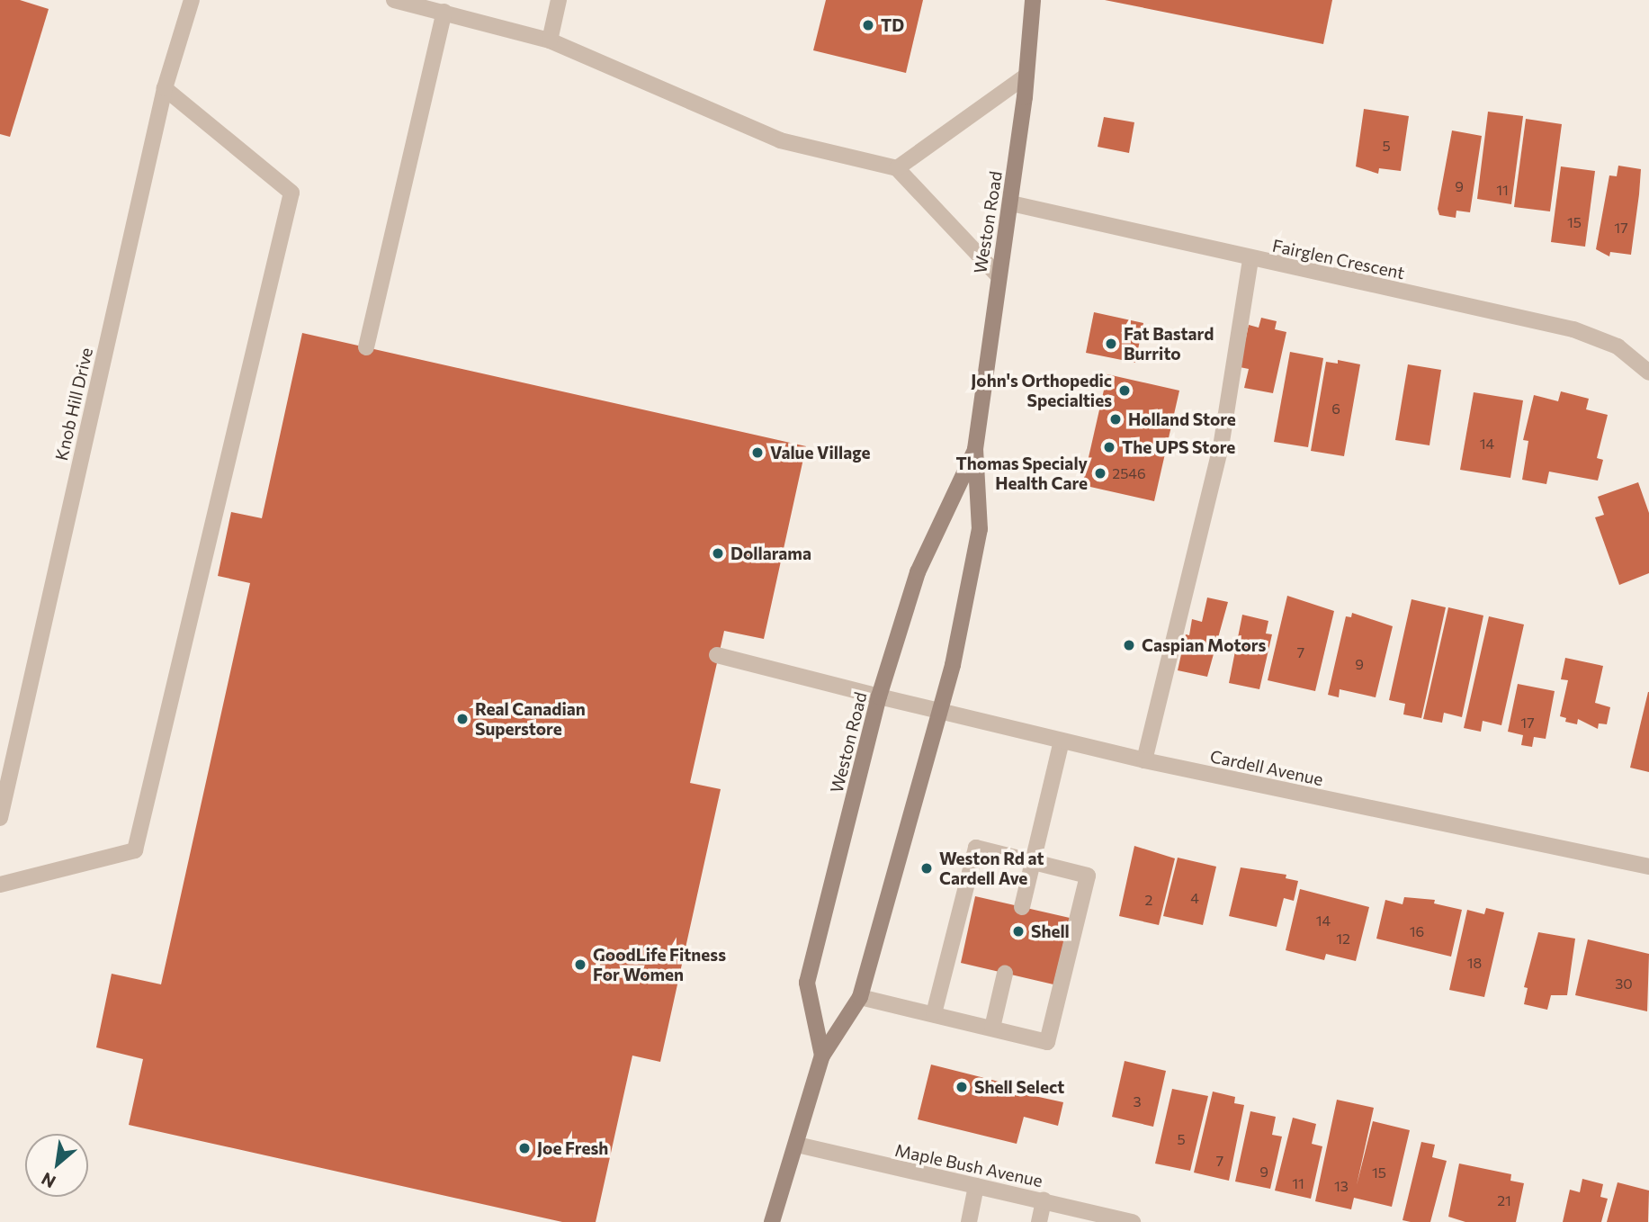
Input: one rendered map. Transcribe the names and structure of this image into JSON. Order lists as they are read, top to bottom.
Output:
{
  "streets": {
    "main road": ["Weston Road"],
    "street": [
      "Fairglen Crescent",
      "Knob Hill Drive",
      "Cardell Avenue",
      "Maple Bush Avenue"
    ]
  },
  "crossings": [
    ["Weston Road", "Fairglen Crescent"],
    ["Weston Road", "Cardell Avenue"],
    ["Weston Road", "Maple Bush Avenue"]
  ],
  "places": [
    "TD",
    "Fat Bastard Burrito",
    "John's Orthopedic Specialties",
    "Holland Store",
    "The UPS Store",
    "Value Village",
    "Thomas Specialy Health Care",
    "Dollarama",
    "Caspian Motors",
    "Real Canadian Superstore",
    "Weston Rd at Cardell Ave",
    "Shell",
    "GoodLife Fitness For Women",
    "Shell Select",
    "Joe Fresh"
  ],
  "house_numbers": [
    "5",
    "9",
    "11",
    "15",
    "17",
    "6",
    "14",
    "2546",
    "7",
    "9",
    "17",
    "4",
    "2",
    "14",
    "16",
    "12",
    "18",
    "30",
    "3",
    "5",
    "7",
    "9",
    "15",
    "11",
    "13",
    "21"
  ],
  "north": "bottom left"
}
